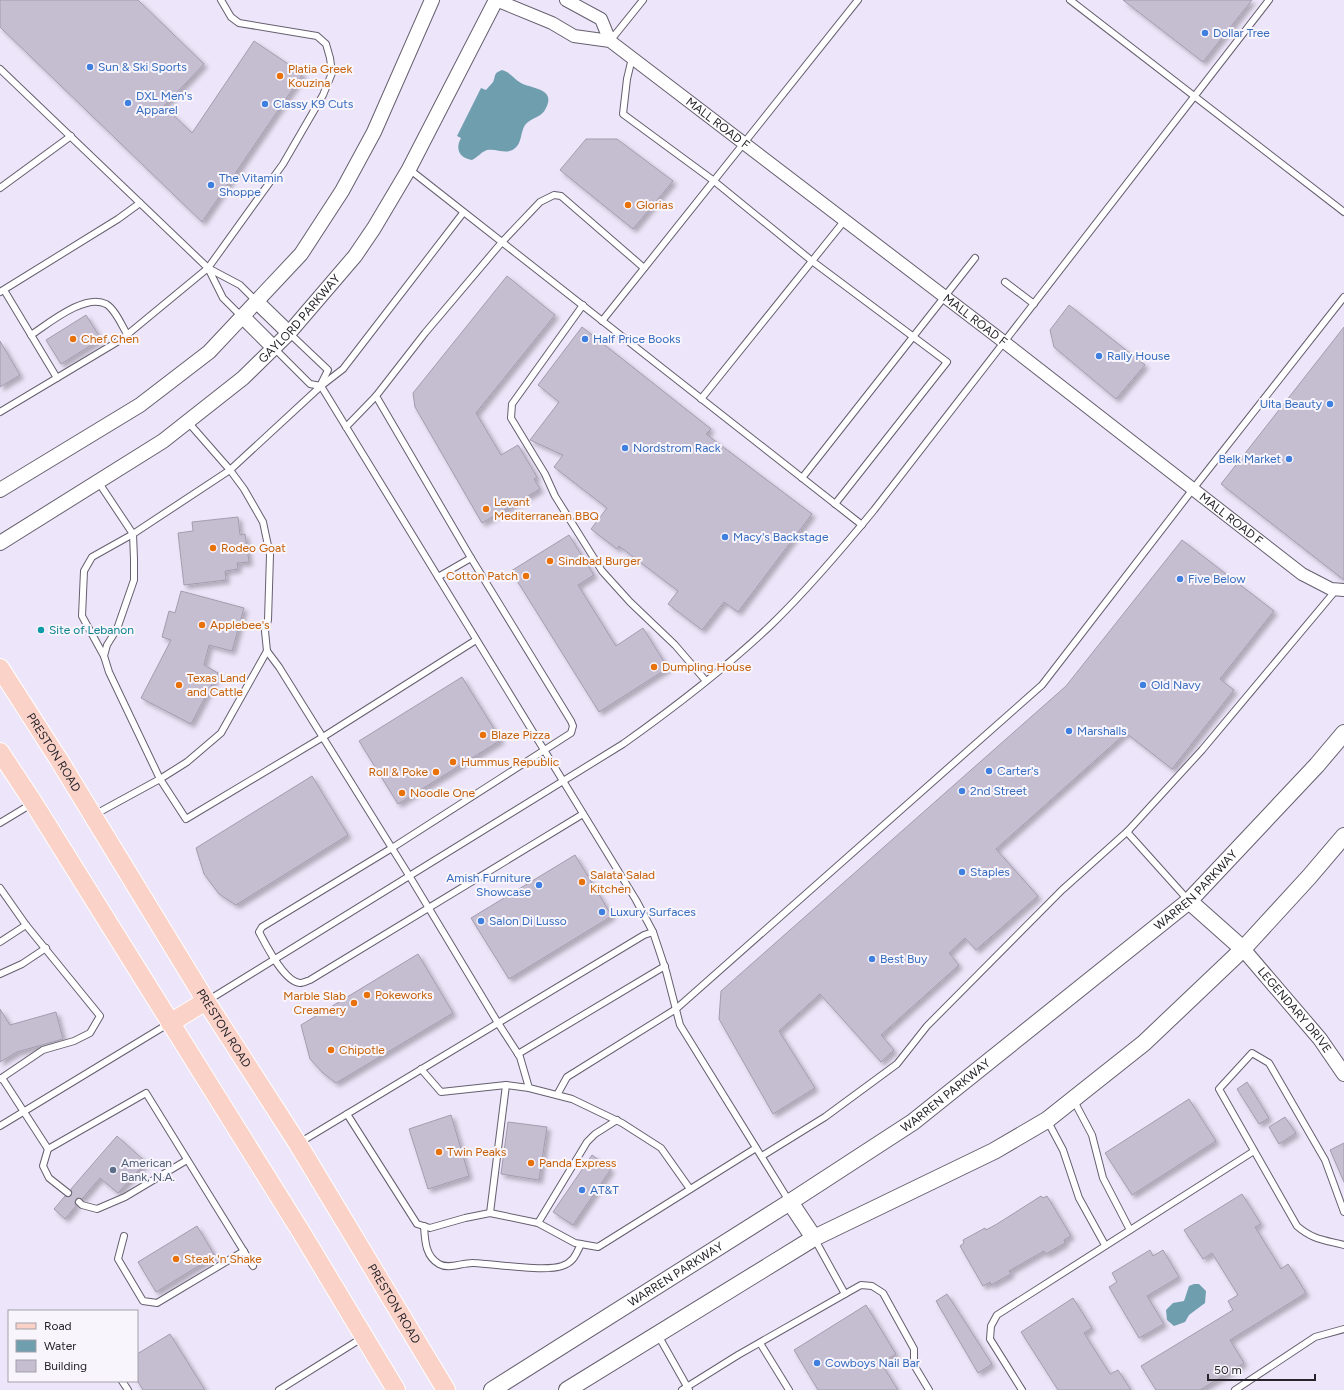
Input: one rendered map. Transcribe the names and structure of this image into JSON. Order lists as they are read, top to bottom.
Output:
{
  "streets": {
    "main road": ["PRESTON ROAD", "WARREN PARKWAY"],
    "street": ["MALL ROAD F", "GAYLORD PARKWAY", "LEGENDARY DRIVE"]
  },
  "crossings": [
    ["MALL ROAD F", "GAYLORD PARKWAY"]
  ],
  "places": [
    "Dollar Tree",
    "Sun & Ski Sports",
    "Platia Greek Kouzina",
    "DXL Men's Apparel",
    "Classy K9 Cuts",
    "The Vitamin Shoppe",
    "Glorias",
    "Chef Chen",
    "Half Price Books",
    "Rally House",
    "Ulta Beauty",
    "Nordstrom Rack",
    "Belk Market",
    "Levant Mediterranean BBQ",
    "Macy's Backstage",
    "Rodeo Goat",
    "Sindbad Burger",
    "Cotton Patch",
    "Five Below",
    "Applebee's",
    "Site of Lebanon",
    "Dumpling House",
    "Texas Land and Cattle",
    "Old Navy",
    "Marshalls",
    "Blaze Pizza",
    "Hummus Republic",
    "Carter's",
    "Roll & Poke",
    "2nd Street",
    "Noodle One",
    "Staples",
    "Salata Salad Kitchen",
    "Amish Furniture Showcase",
    "Luxury Surfaces",
    "Salon Di Lusso",
    "Best Buy",
    "Pokeworks",
    "Marble Slab Creamery",
    "Chipotle",
    "Twin Peaks",
    "Panda Express",
    "American Bank, N.A.",
    "AT&T",
    "Steak 'n Shake",
    "Cowboys Nail Bar"
  ],
  "legend": ["Road", "Water", "Building"],
  "scale_bar": "50 m"
}
